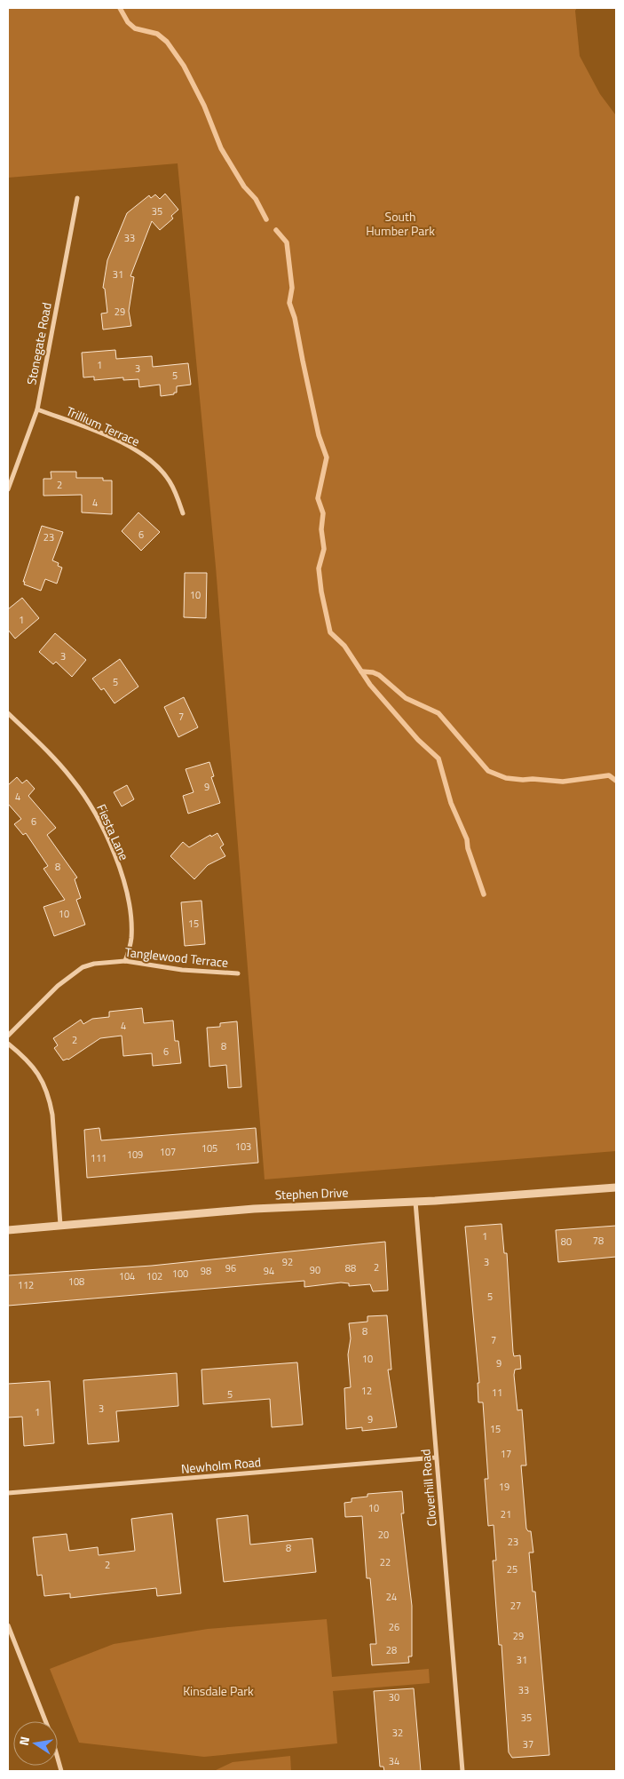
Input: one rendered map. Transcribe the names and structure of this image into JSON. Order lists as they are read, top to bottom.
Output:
{
  "streets": {
    "street": [
      "Stonegate Road",
      "Trillium Terrace",
      "Fiesta Lane",
      "Tanglewood Terrace",
      "Stephen Drive",
      "Newholm Road",
      "Cloverhill Road"
    ]
  },
  "crossings": [
    ["Stonegate Road", "Trillium Terrace"],
    ["Fiesta Lane", "Tanglewood Terrace"],
    ["Stephen Drive", "Cloverhill Road"],
    ["Newholm Road", "Cloverhill Road"]
  ],
  "parks": ["South Humber Park", "Kinsdale Park"],
  "house_numbers": [
    "35",
    "33",
    "31",
    "29",
    "1",
    "3",
    "5",
    "2",
    "4",
    "6",
    "23",
    "10",
    "1",
    "3",
    "5",
    "7",
    "9",
    "4",
    "6",
    "8",
    "10",
    "15",
    "4",
    "2",
    "8",
    "6",
    "103",
    "105",
    "107",
    "109",
    "111",
    "1",
    "78",
    "80",
    "92",
    "3",
    "2",
    "96",
    "88",
    "90",
    "98",
    "94",
    "100",
    "104",
    "102",
    "108",
    "112",
    "5",
    "8",
    "7",
    "10",
    "9",
    "12",
    "11",
    "5",
    "3",
    "1",
    "9",
    "15",
    "17",
    "19",
    "10",
    "21",
    "20",
    "23",
    "8",
    "22",
    "2",
    "25",
    "24",
    "27",
    "26",
    "29",
    "28",
    "31",
    "33",
    "30",
    "35",
    "32",
    "37",
    "34"
  ],
  "north": "left"
}
